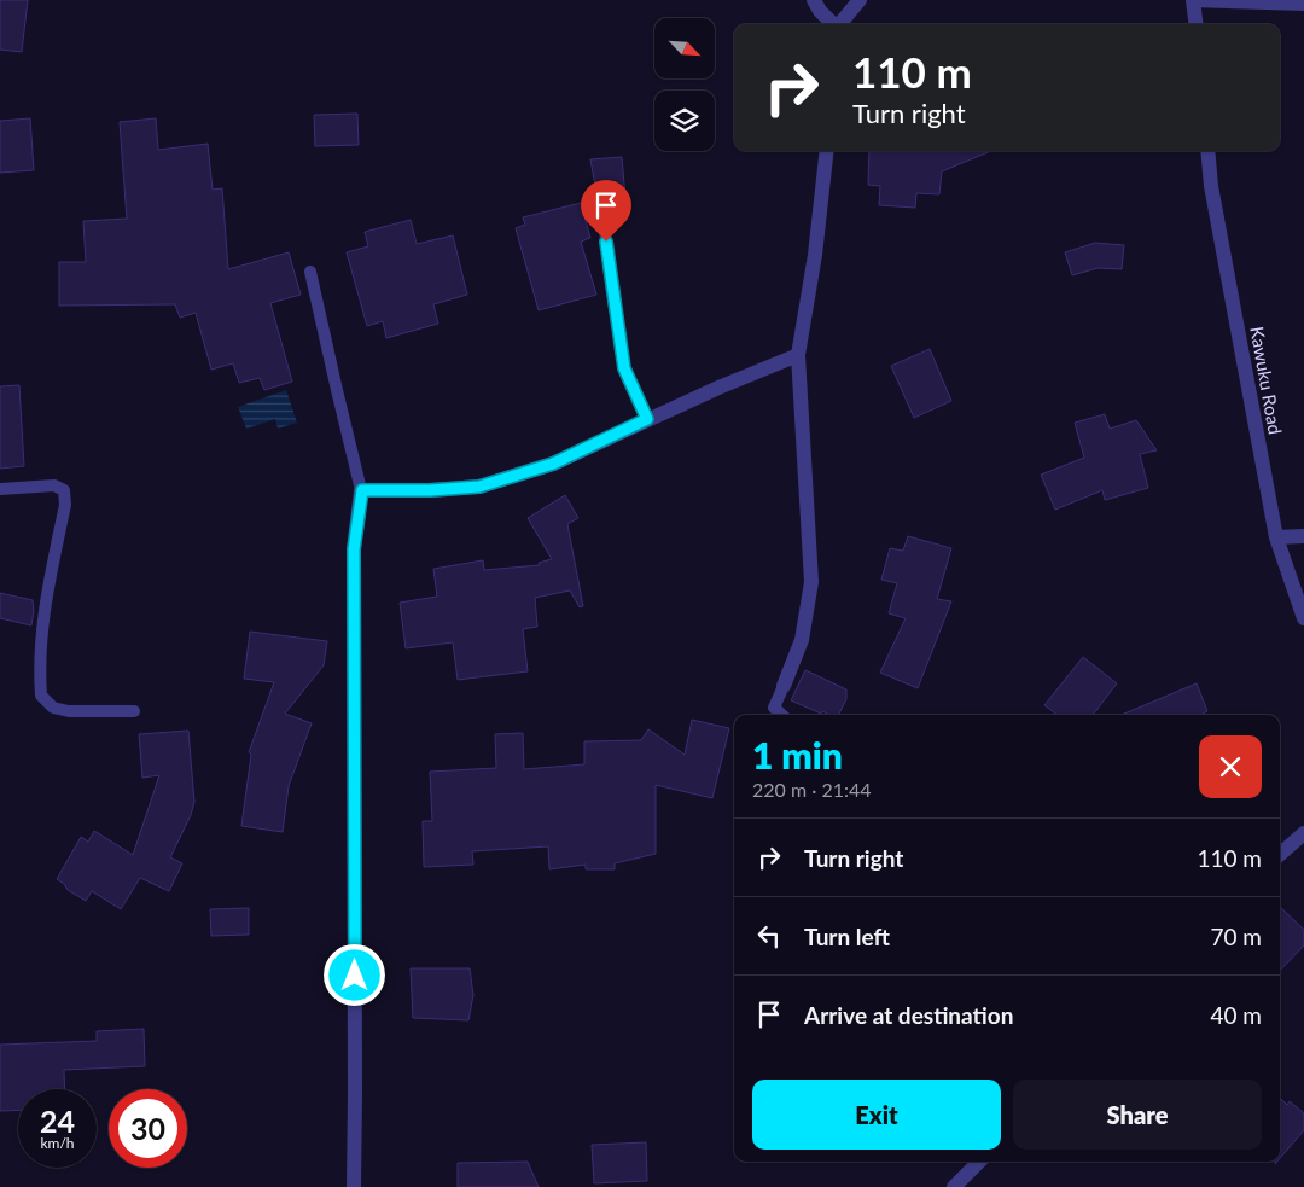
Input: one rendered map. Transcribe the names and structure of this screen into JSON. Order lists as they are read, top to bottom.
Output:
{
  "streets": {
    "street": ["Kawuku Road"]
  },
  "north": "bottom right",
  "page": {
    "turn": ["110 m", "Turn right"],
    "heading": ["1 min", "220 m · 21:44"],
    "list": [
      {
        "name": "Turn right",
        "value": "110 m"
      },
      {
        "name": "Turn left",
        "value": "70 m"
      },
      {
        "name": "Arrive at destination",
        "value": "40 m"
      }
    ],
    "buttons": ["Exit", "Share"],
    "speed": "24 km/h",
    "limit": "30"
  }
}
